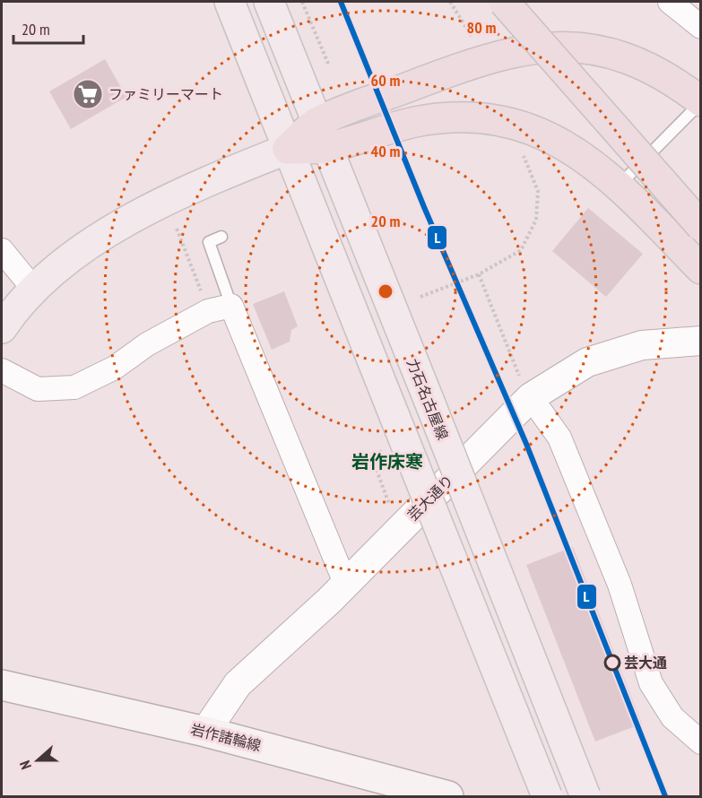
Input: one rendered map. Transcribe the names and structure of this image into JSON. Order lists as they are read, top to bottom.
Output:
{
  "streets": {
    "main road": ["力石名古屋線", "岩作諸輪線"],
    "street": ["芸大通り"]
  },
  "crossings": [
    ["芸大通り", "岩作諸輪線"]
  ],
  "districts": ["岩作床寒"],
  "places": {
    "supermarket": ["ファミリーマート"],
    "other": ["芸大通"]
  },
  "lines": ["transit line L"],
  "scale_bar": "20 m",
  "north": "left",
  "rings": [
    "80 m",
    "60 m",
    "40 m",
    "20 m"
  ]
}
